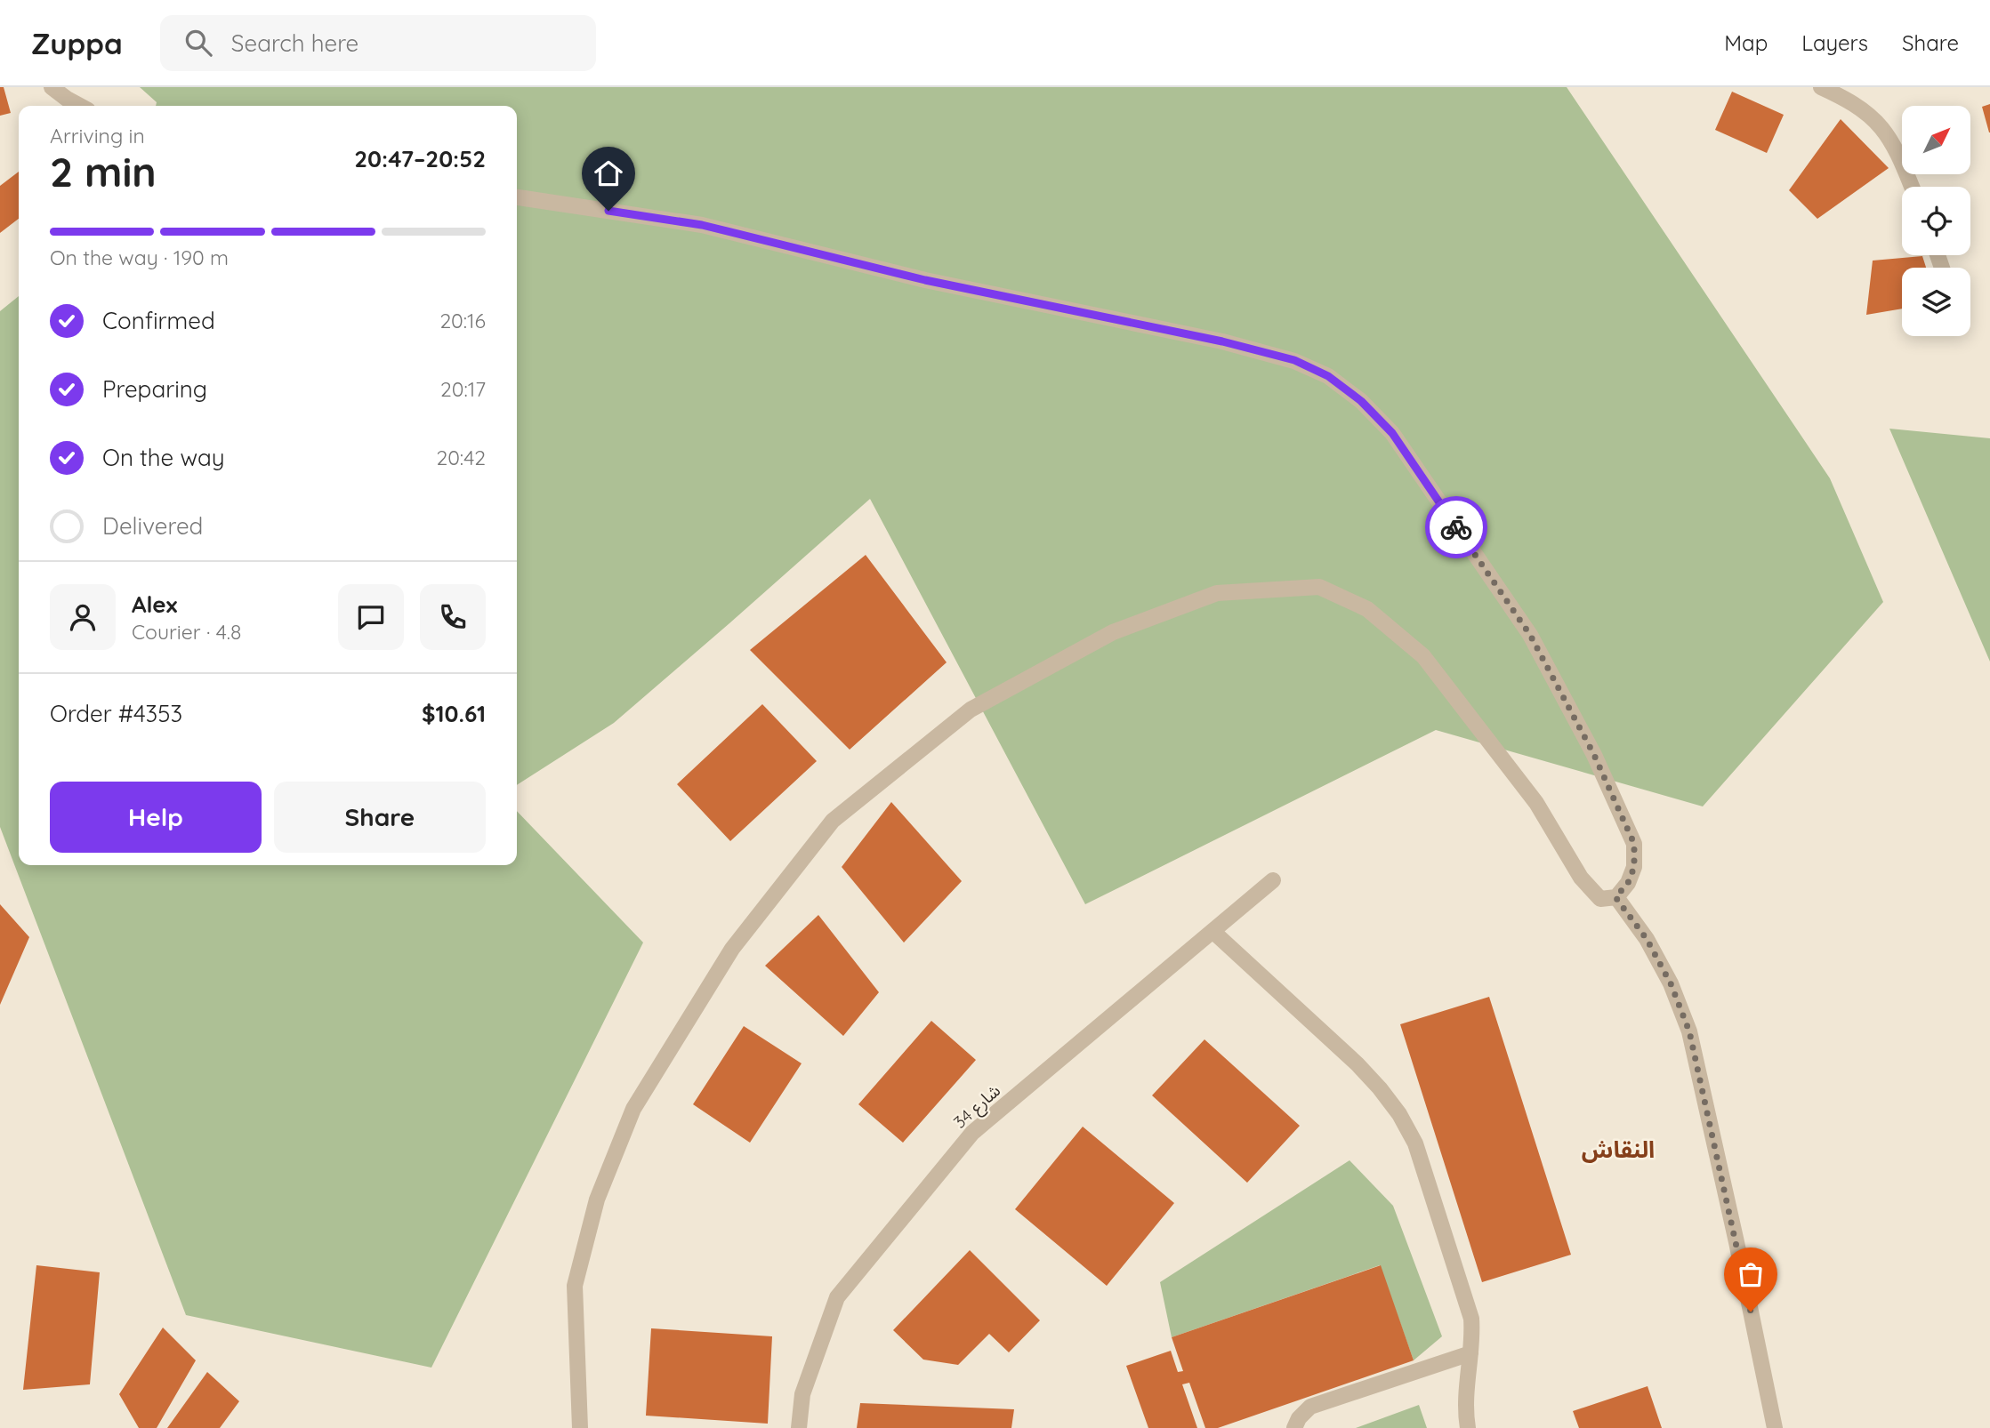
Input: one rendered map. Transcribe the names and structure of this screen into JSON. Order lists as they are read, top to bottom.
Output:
{
  "streets": {
    "street": ["شارع 34"]
  },
  "districts": ["النقاش"],
  "north": "top right",
  "page": {
    "header": "Zuppa",
    "search": "Search here",
    "nav": ["Map", "Layers", "Share"],
    "heading": ["2 min", "Arriving in", "20:47–20:52"],
    "panel": [
      "Alex",
      "Courier · 4.8",
      "Order #4353",
      "$10.61"
    ],
    "bar": "On the way · 190 m",
    "list": [
      ["Confirmed", "20:16"],
      ["Preparing", "20:17"],
      ["On the way", "20:42"],
      "Delivered"
    ],
    "buttons": ["Help", "Share"]
  }
}
